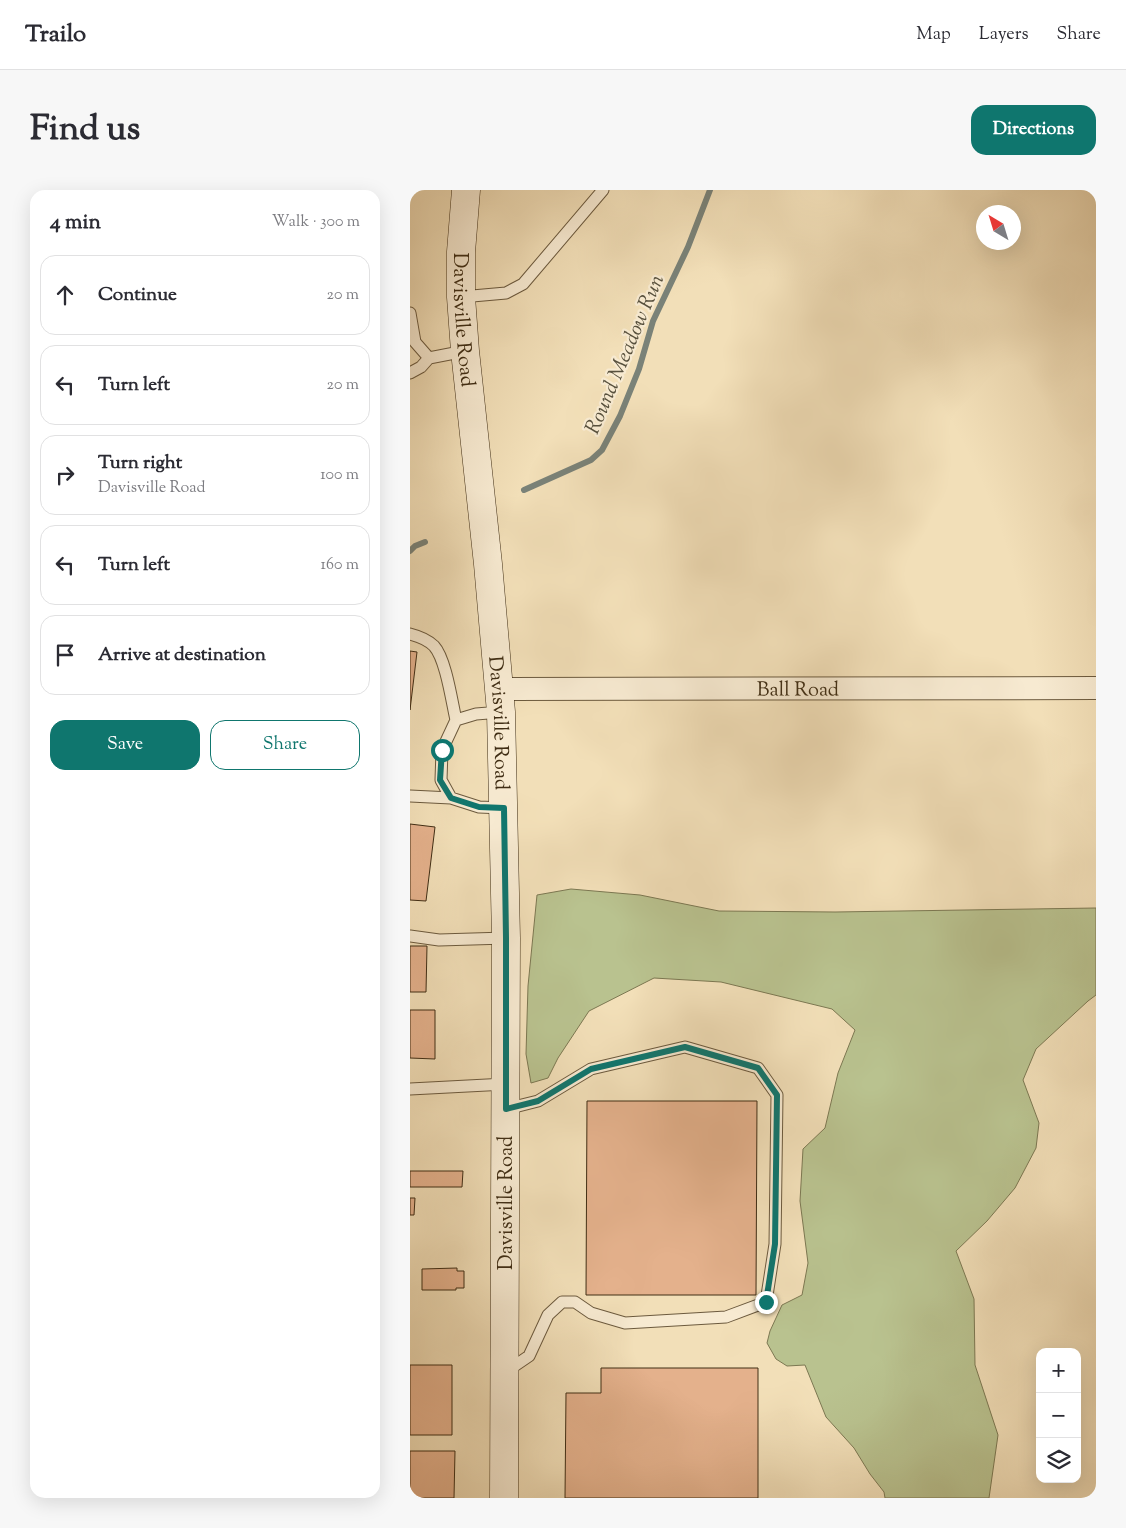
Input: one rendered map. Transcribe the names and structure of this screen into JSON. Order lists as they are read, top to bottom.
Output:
{
  "streets": {
    "street": ["Davisville Road", "Ball Road"]
  },
  "crossings": [
    ["Davisville Road", "Ball Road"]
  ],
  "water": ["Round Meadow Run"],
  "north": "top left",
  "page": {
    "header": "Trailo",
    "nav": ["Map", "Layers", "Share"],
    "title": "Find us",
    "buttons": [
      "Directions",
      ["Save", "Share"]
    ],
    "heading": ["4 min", "Walk · 300 m"],
    "list": [
      ["Continue", "20 m"],
      ["Turn left", "20 m"],
      ["Turn right", "Davisville Road", "100 m"],
      ["Turn left", "160 m"],
      "Arrive at destination"
    ],
    "map_buttons": ["+", "−"]
  }
}
